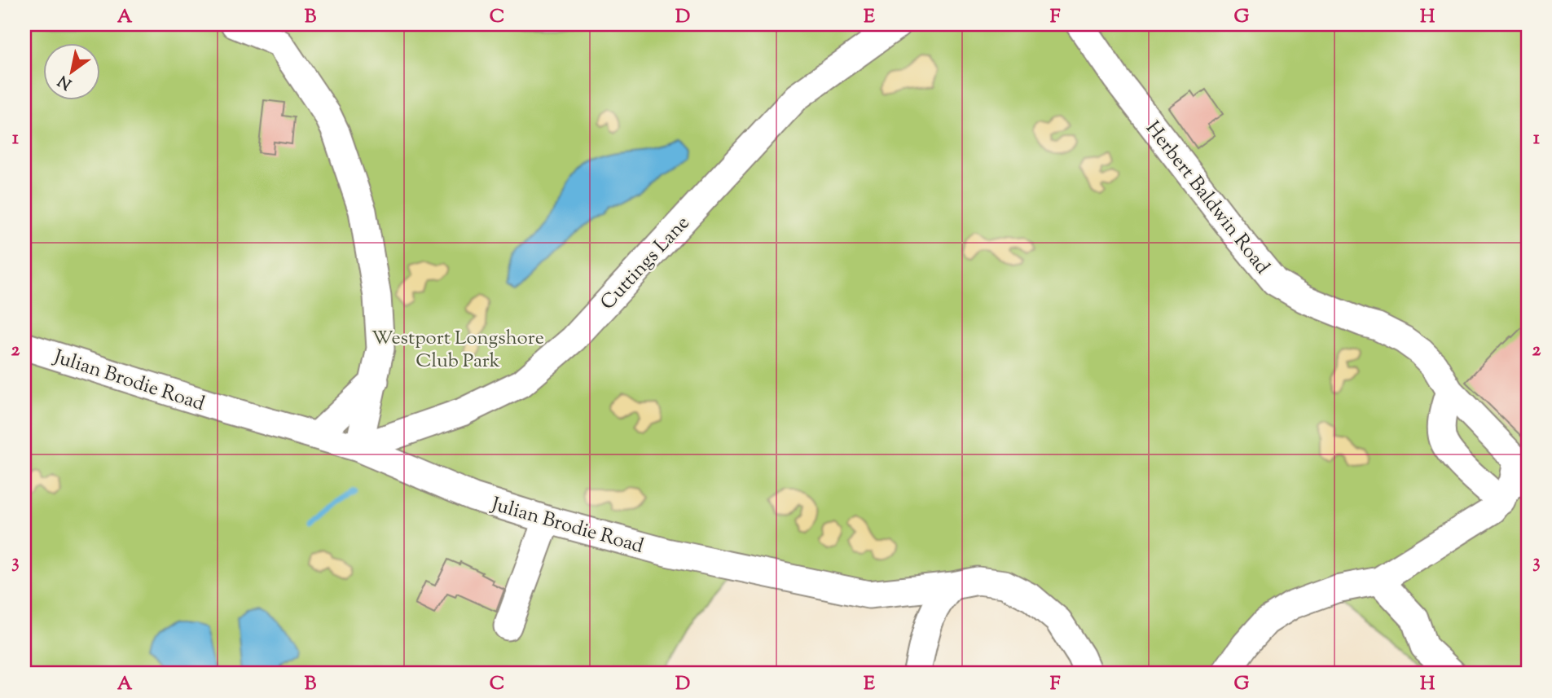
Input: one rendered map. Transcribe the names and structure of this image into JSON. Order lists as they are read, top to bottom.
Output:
{
  "streets": {
    "street": ["Herbert Baldwin Road", "Cuttings Lane", "Julian Brodie Road"]
  },
  "crossings": [
    ["Cuttings Lane", "Julian Brodie Road"]
  ],
  "parks": ["Westport Longshore Club Park"],
  "north": "bottom left",
  "grid": {
    "columns": [
      "A",
      "B",
      "C",
      "D",
      "E",
      "F",
      "G",
      "H"
    ],
    "rows": ["1", "2", "3"]
  }
}
